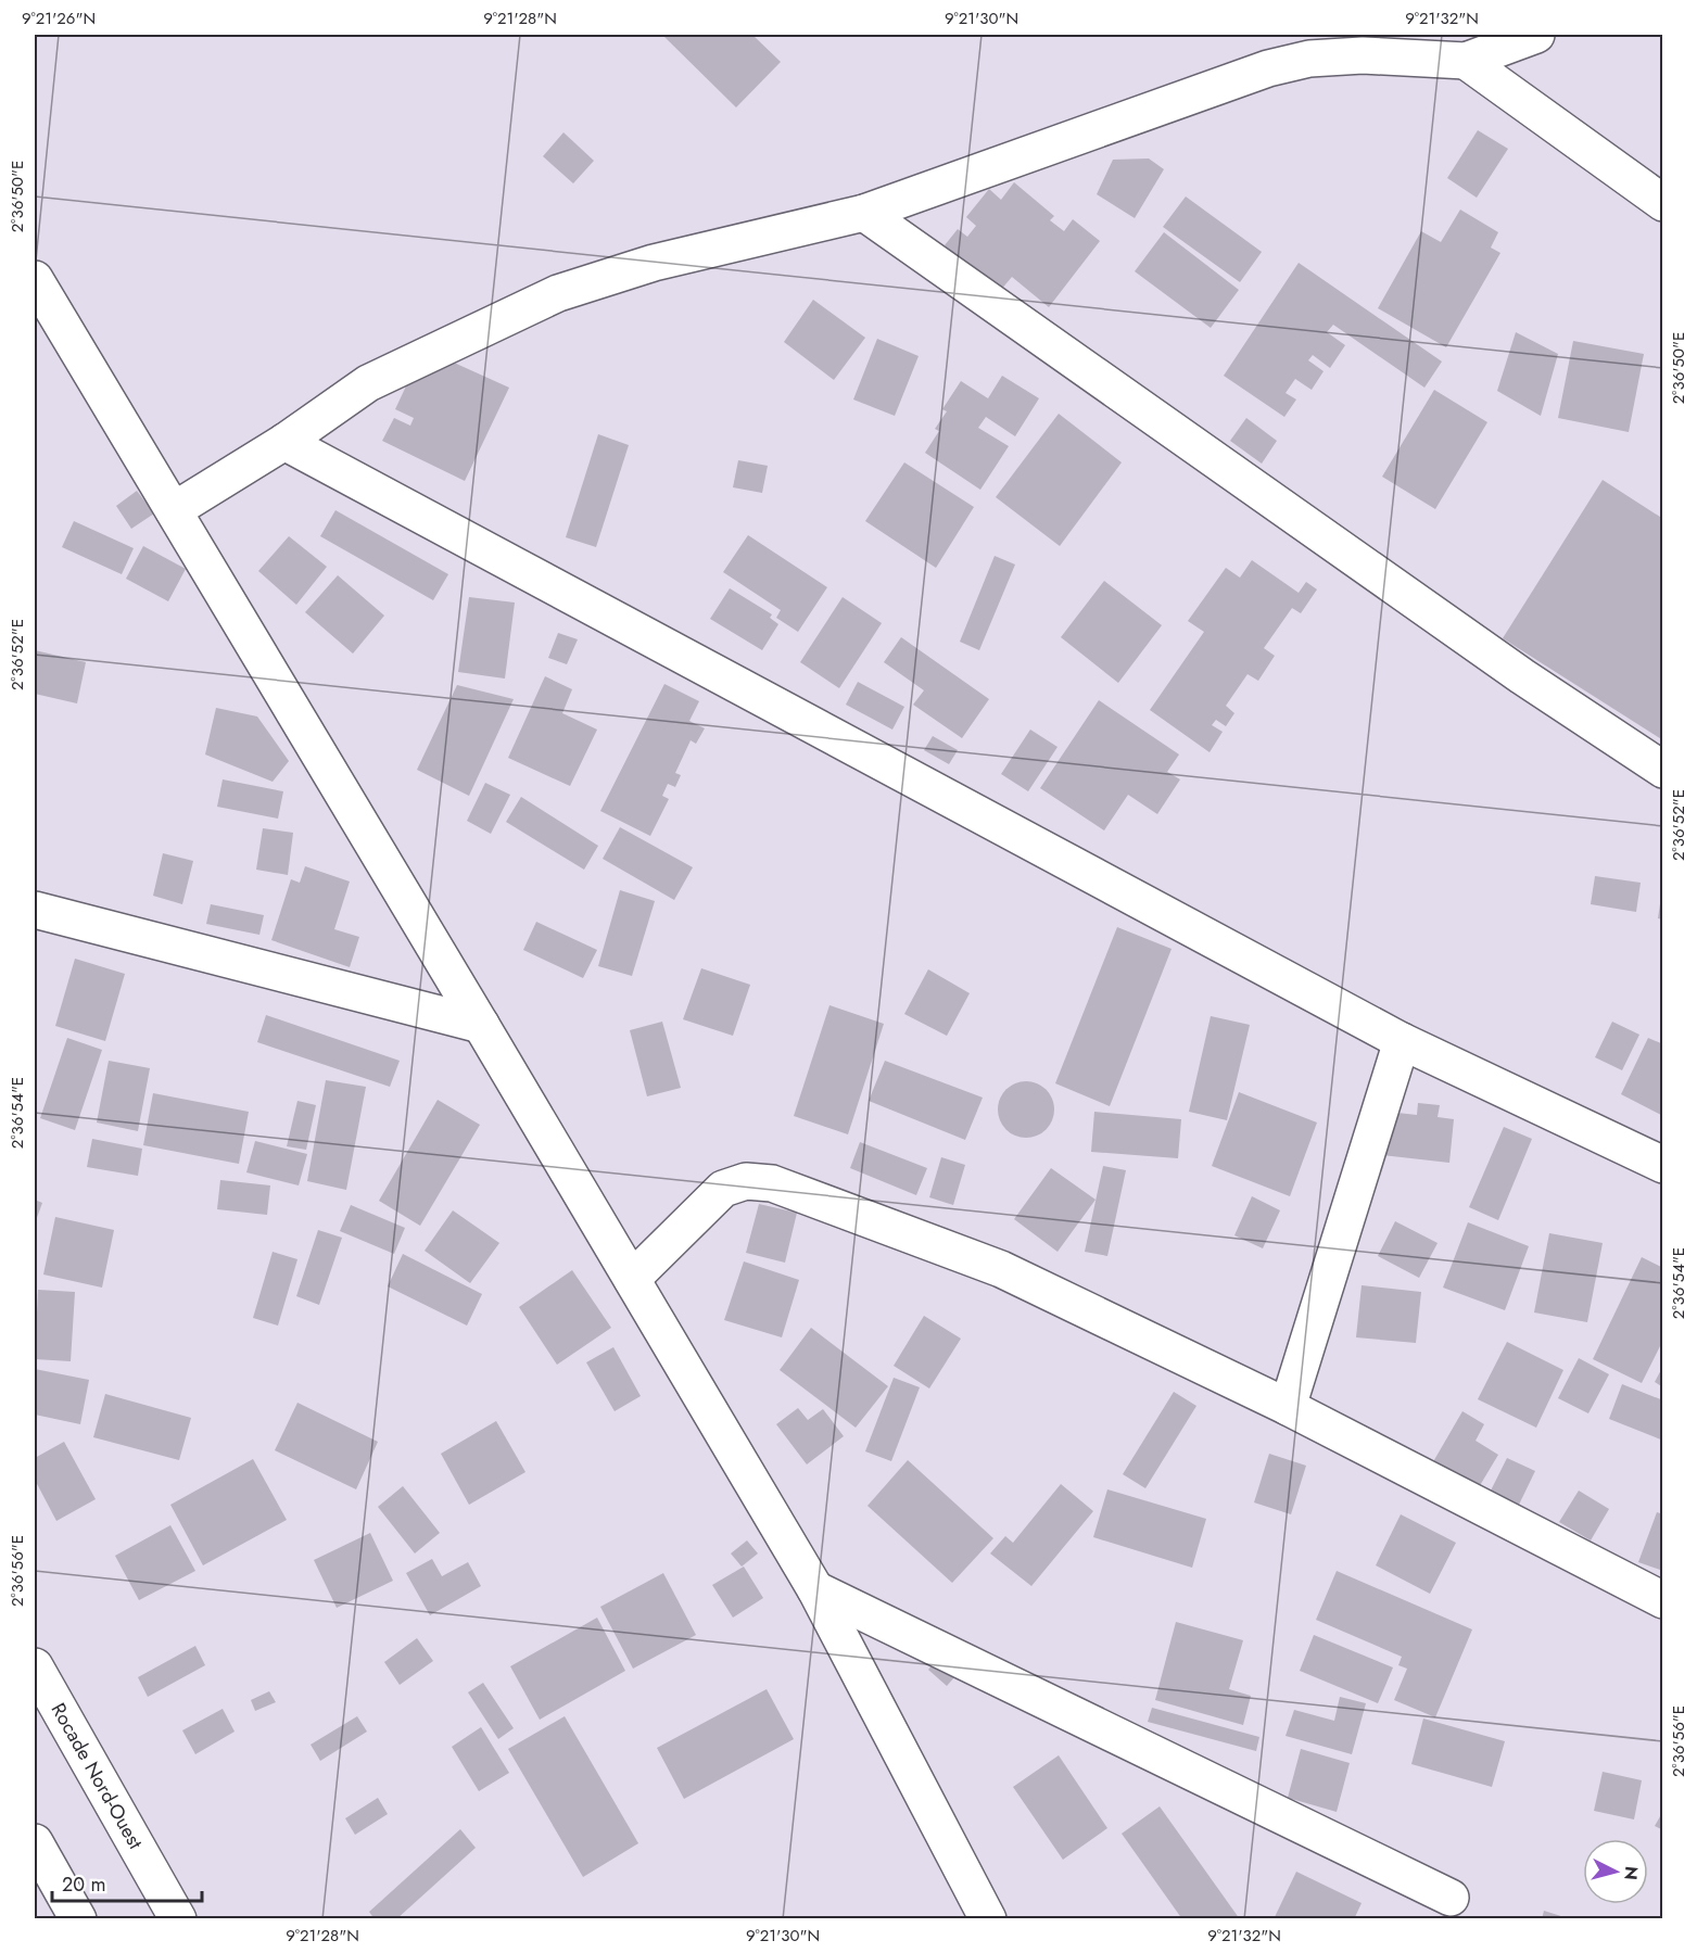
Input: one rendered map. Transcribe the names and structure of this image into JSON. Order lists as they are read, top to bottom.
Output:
{
  "streets": {
    "street": ["Rocade Nord-Ouest"]
  },
  "scale_bar": "20 m",
  "north": "right",
  "coordinates": [
    "9°21'26\"N",
    "9°21'28\"N",
    "9°21'30\"N",
    "9°21'32\"N",
    "2°36'50\"E",
    "2°36'52\"E",
    "2°36'54\"E",
    "2°36'56\"E"
  ]
}
